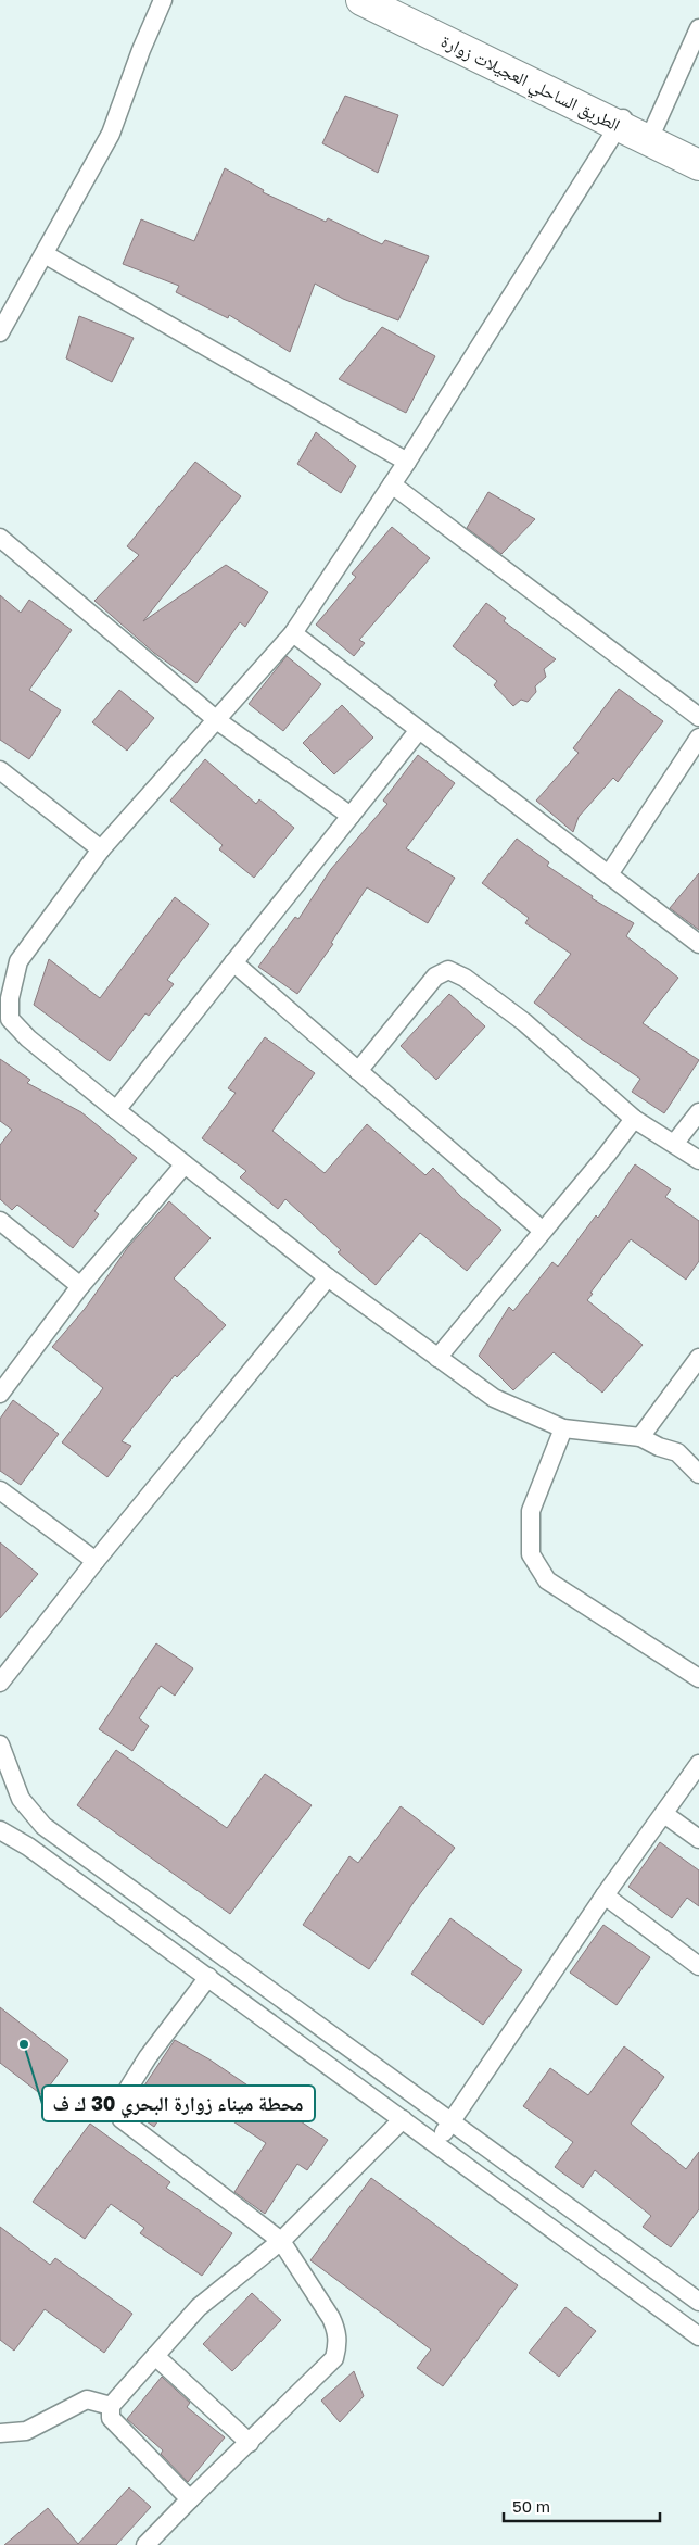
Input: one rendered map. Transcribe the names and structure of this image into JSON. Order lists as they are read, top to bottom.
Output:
{
  "streets": {
    "highway": ["الطريق الساحلي العجيلات زوارة"]
  },
  "places": ["محطة ميناء زوارة البحري 30 ك ف"],
  "scale_bar": "50 m"
}
